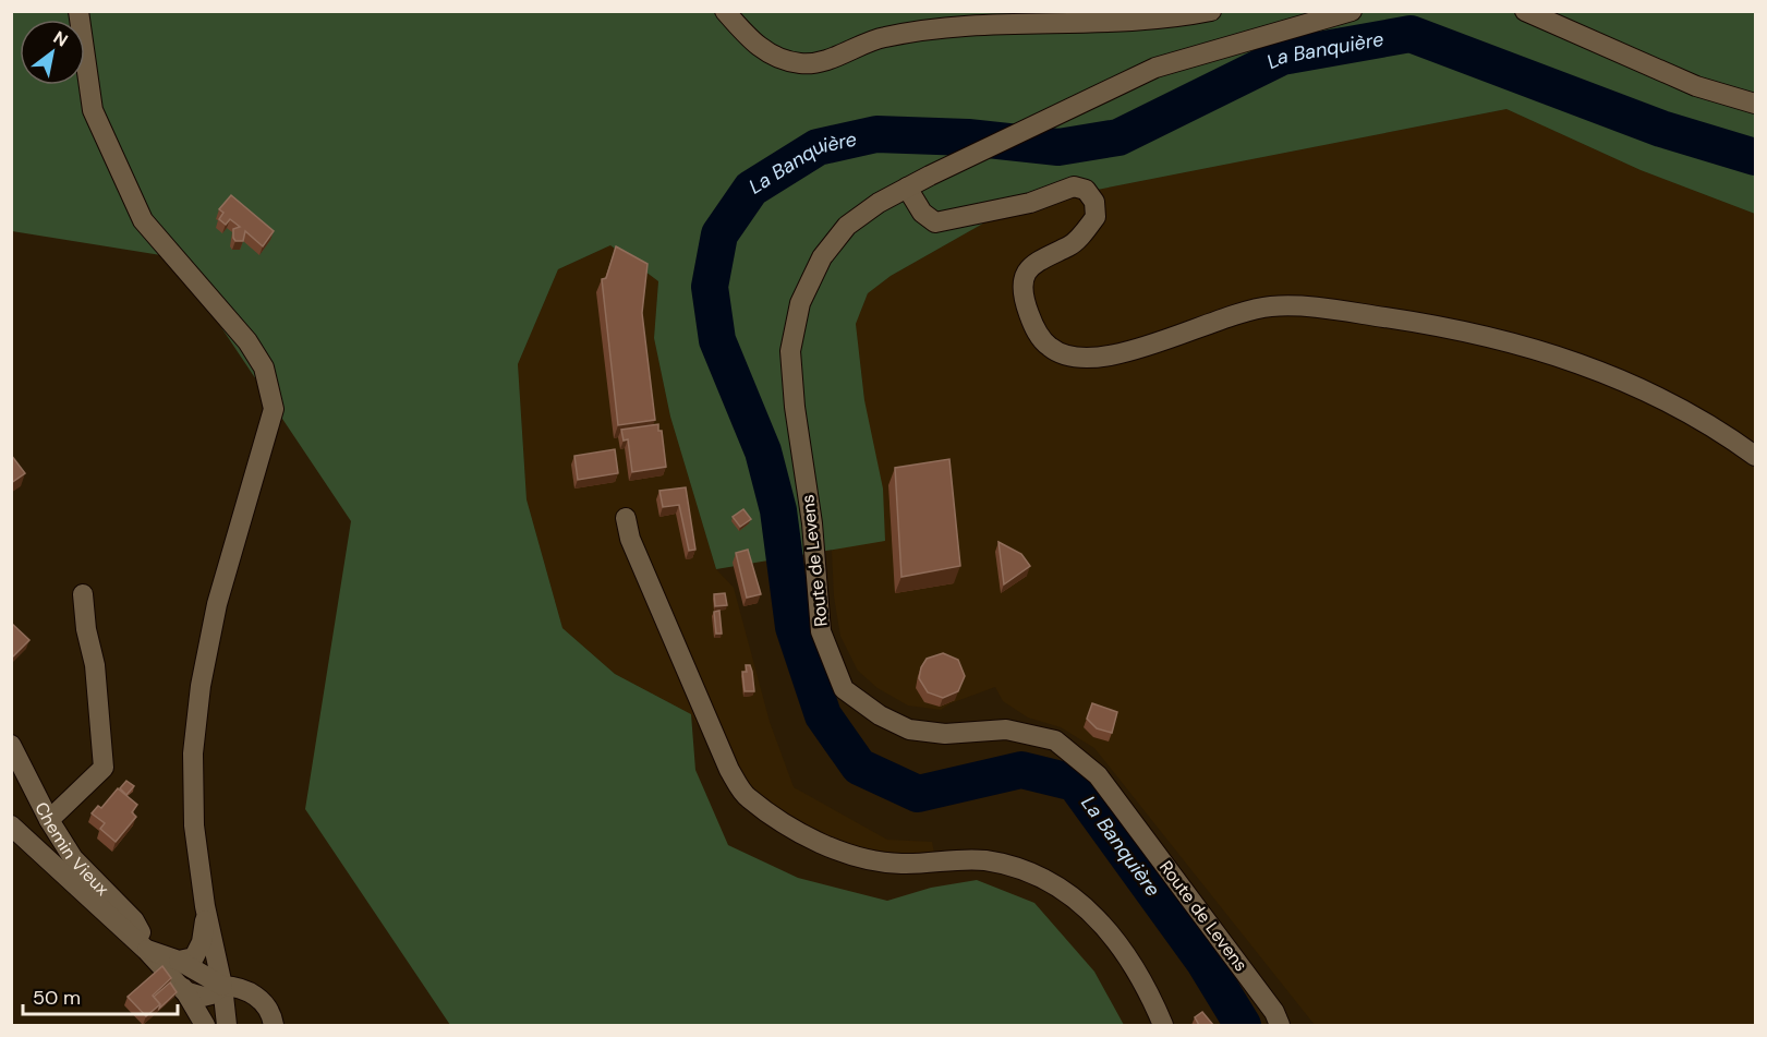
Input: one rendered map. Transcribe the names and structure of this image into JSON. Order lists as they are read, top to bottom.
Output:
{
  "streets": {
    "street": ["Route de Levens", "Chemin Vieux"]
  },
  "water": ["La Banquière"],
  "scale_bar": "50 m",
  "north": "top right"
}
